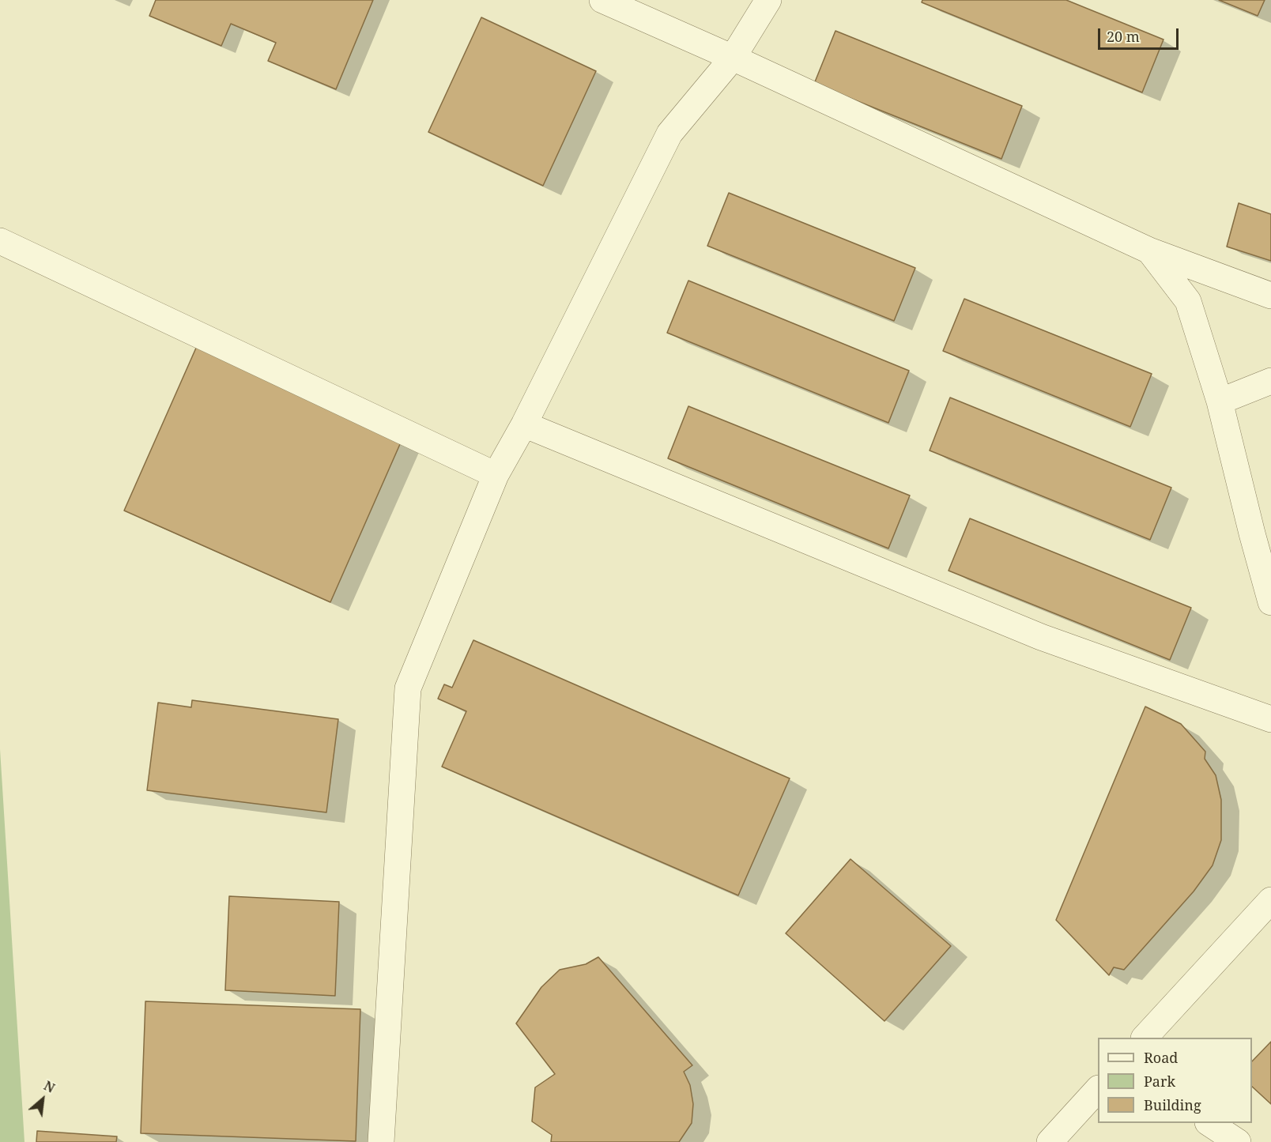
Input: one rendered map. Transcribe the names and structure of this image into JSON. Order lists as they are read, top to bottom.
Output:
{
  "legend": ["Road", "Park", "Building"],
  "scale_bar": "20 m",
  "north": "top right"
}
